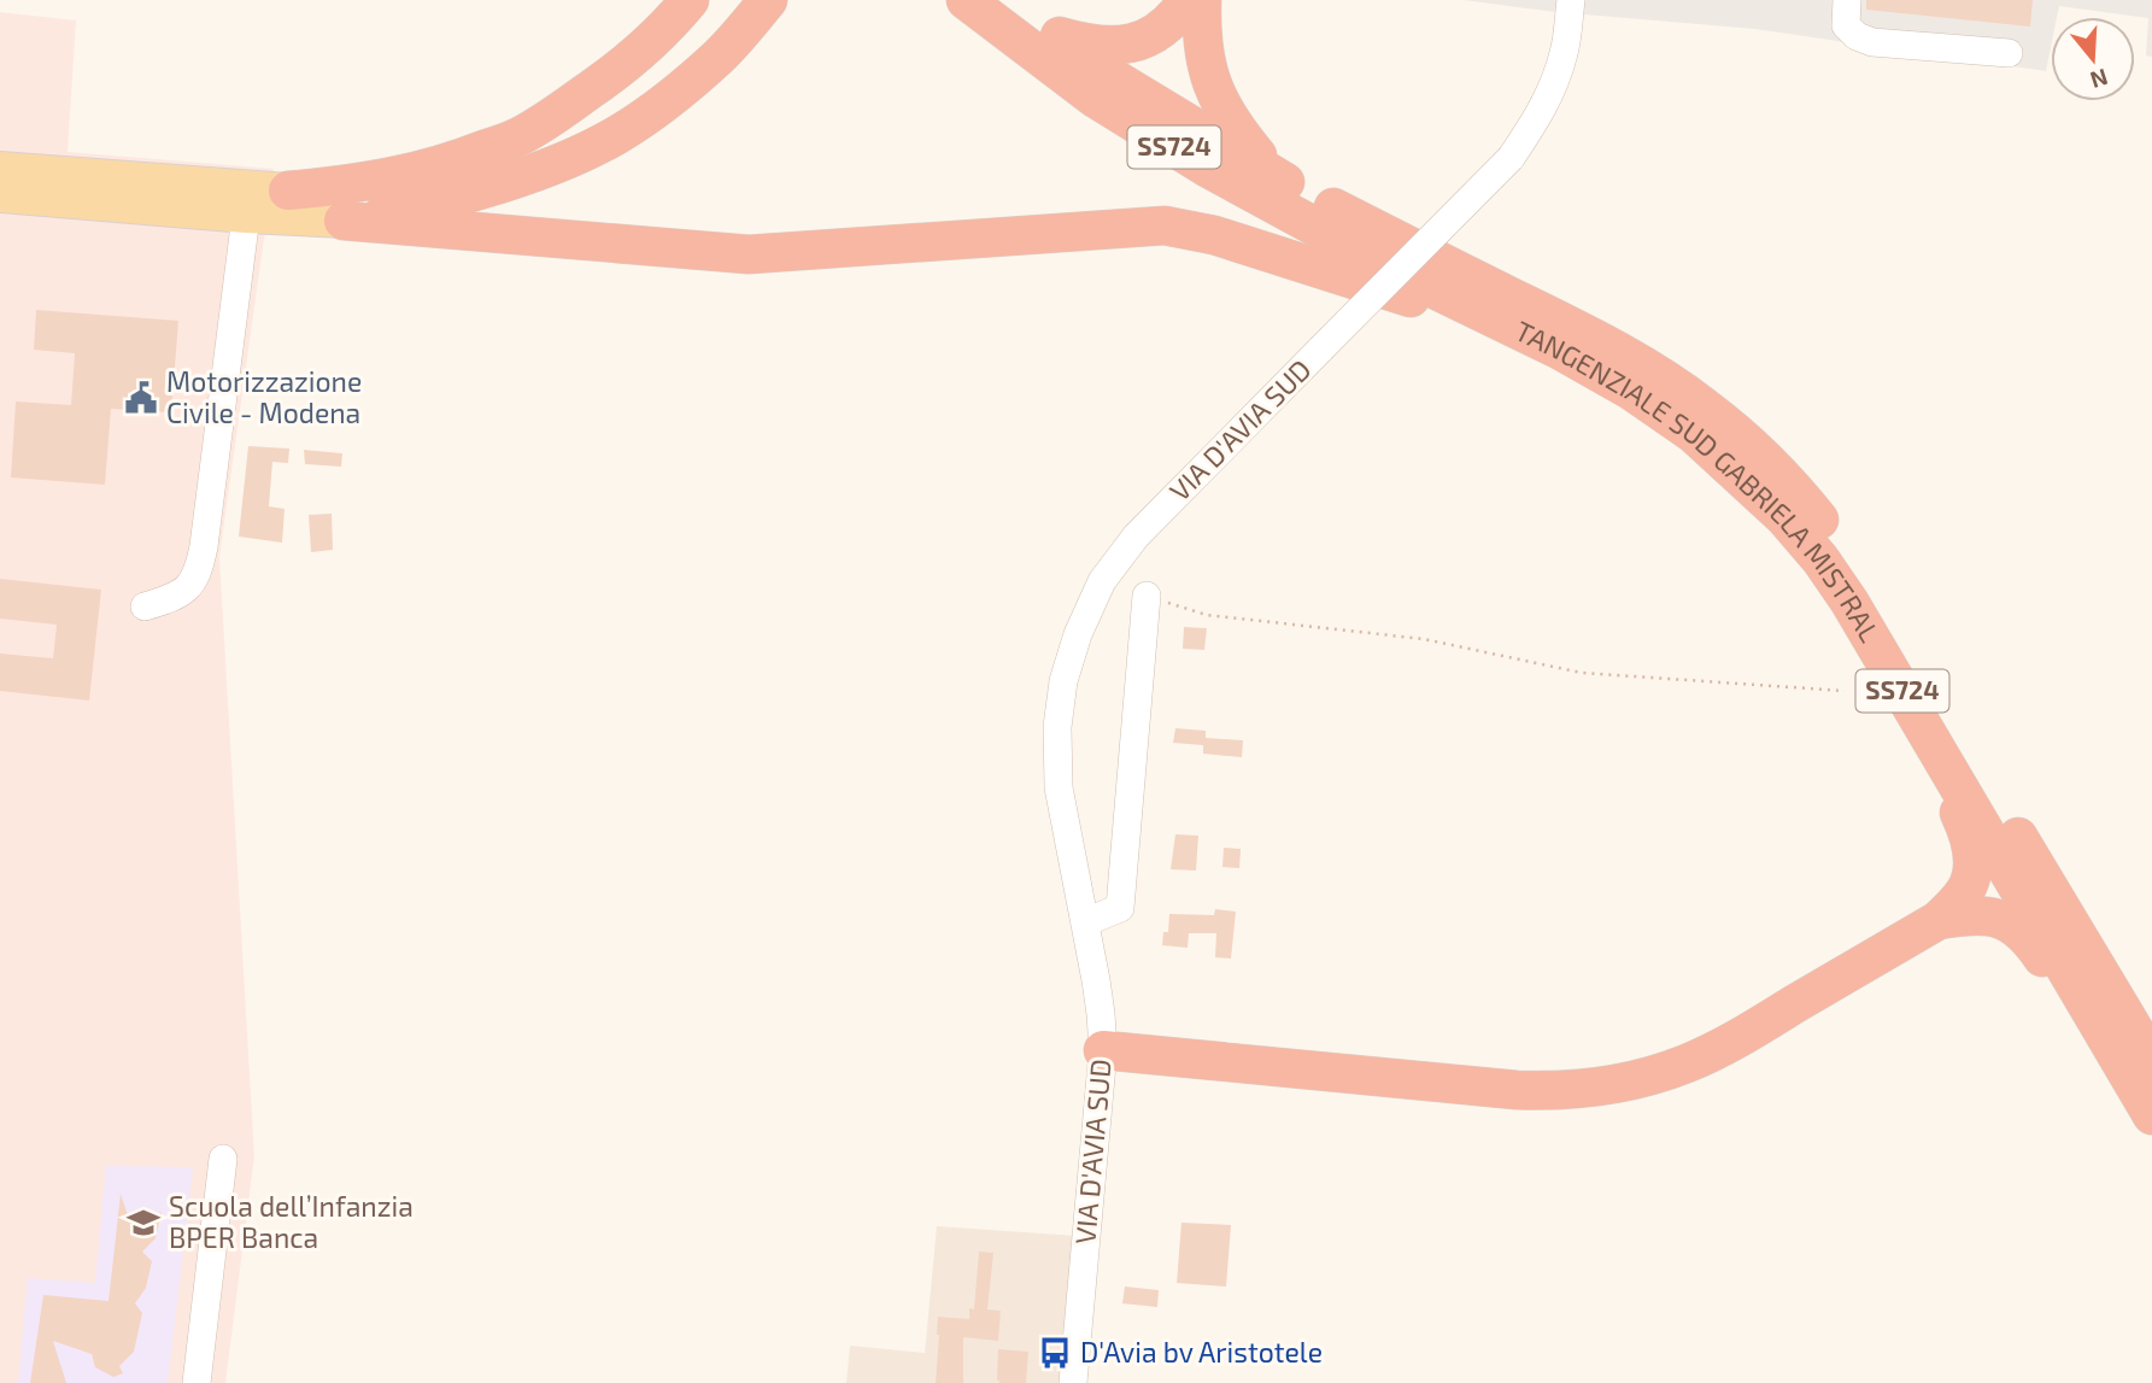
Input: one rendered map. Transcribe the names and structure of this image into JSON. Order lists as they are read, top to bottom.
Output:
{
  "streets": {
    "highway": ["SS724", "TANGENZIALE SUD GABRIELA MISTRAL"],
    "street": ["VIA D'AVIA SUD"]
  },
  "crossings": [
    ["SS724", "TANGENZIALE SUD GABRIELA MISTRAL"]
  ],
  "places": {
    "public building": ["Motorizzazione Civile - Modena"],
    "school or university": ["Scuola dell’Infanzia BPER Banca"],
    "bus stop": ["D'Avia bv Aristotele"]
  },
  "north": "bottom"
}
